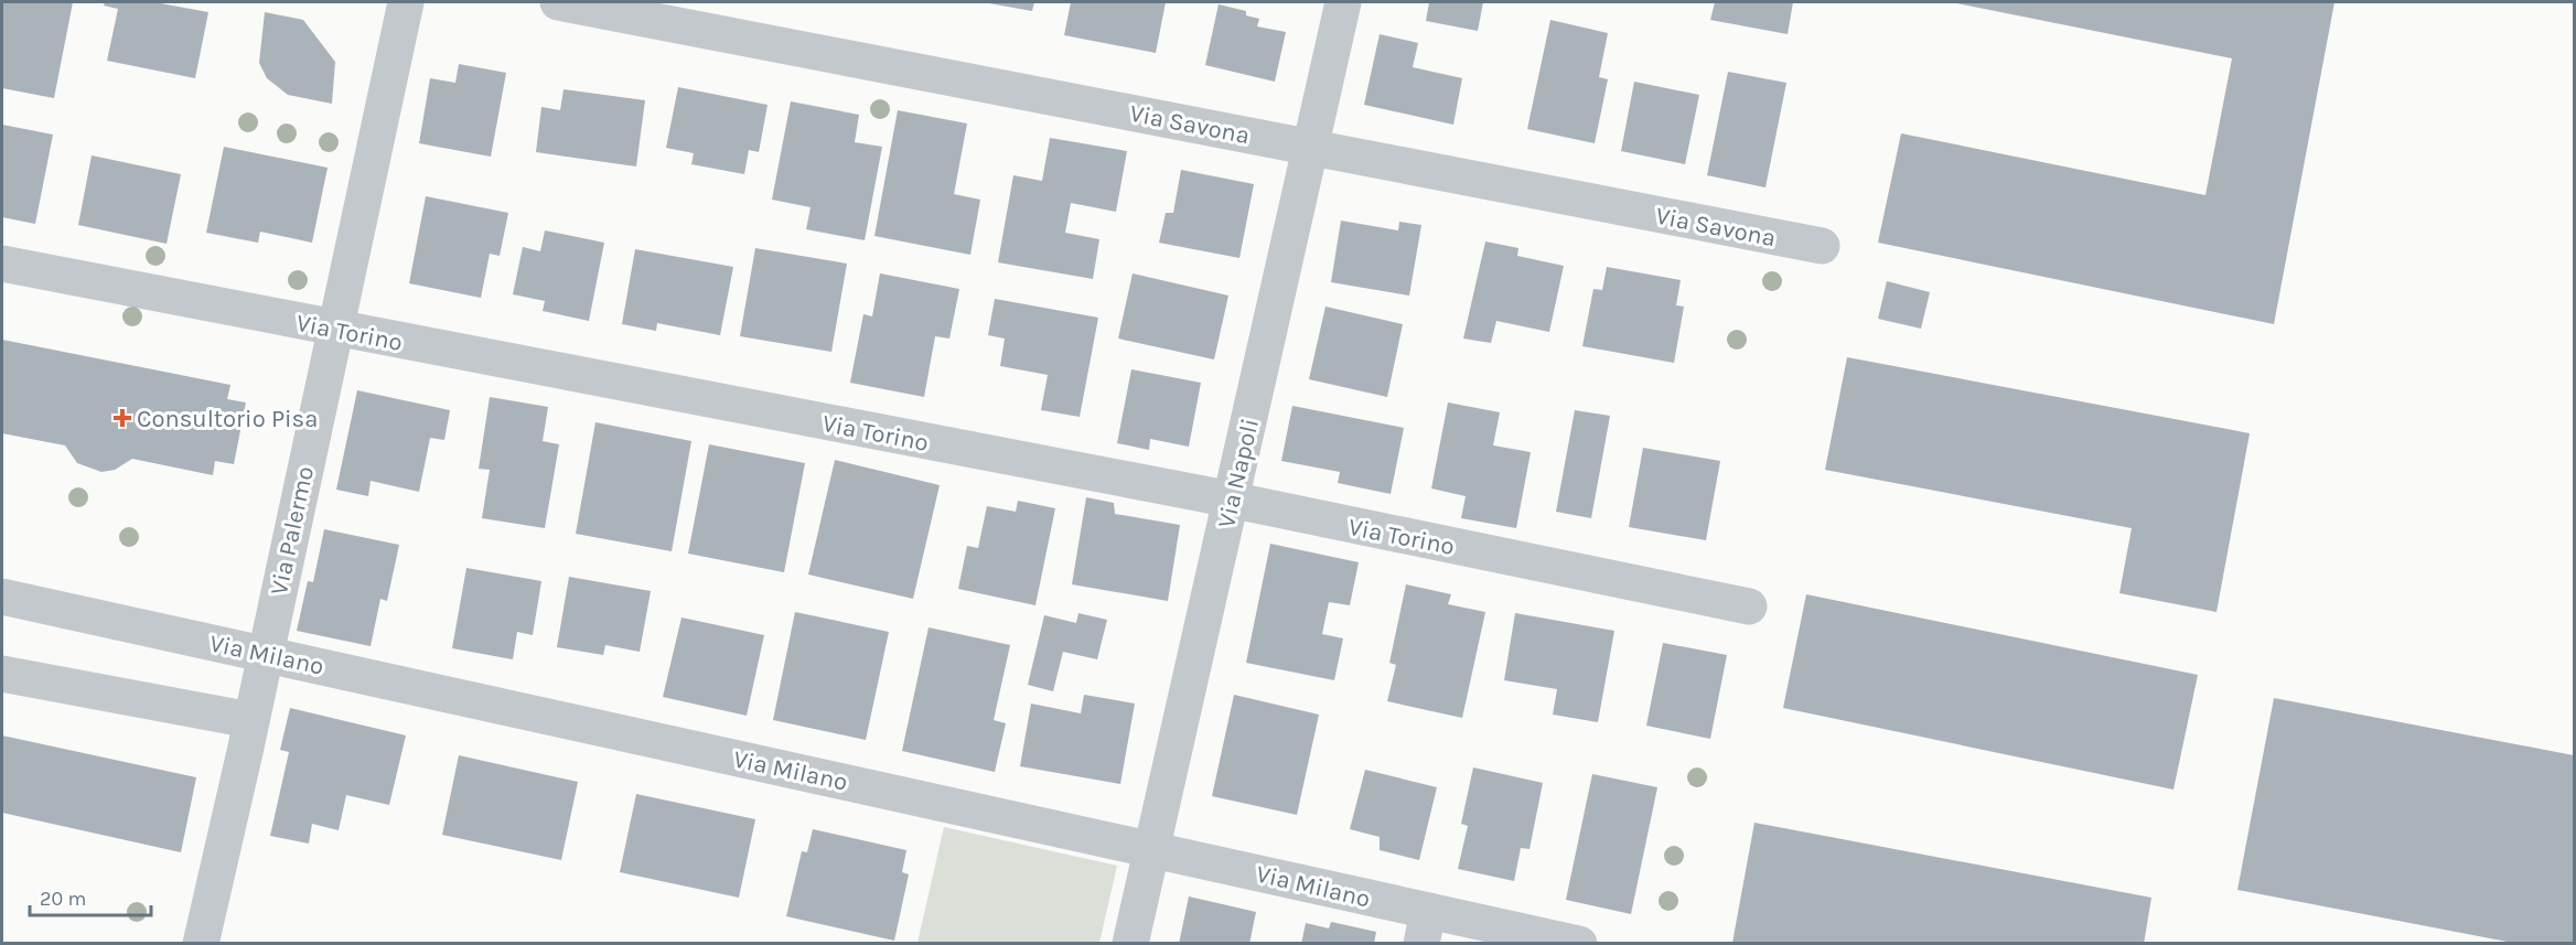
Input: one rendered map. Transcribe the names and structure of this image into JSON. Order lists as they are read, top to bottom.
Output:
{
  "streets": {
    "street": [
      "Via Savona",
      "Via Torino",
      "Via Napoli",
      "Via Palermo",
      "Via Milano"
    ]
  },
  "crossings": [
    ["Via Savona", "Via Napoli"],
    ["Via Torino", "Via Napoli"],
    ["Via Torino", "Via Palermo"],
    ["Via Napoli", "Via Milano"],
    ["Via Palermo", "Via Milano"]
  ],
  "places": {
    "health": ["Consultorio Pisa"]
  },
  "scale_bar": "20 m"
}
